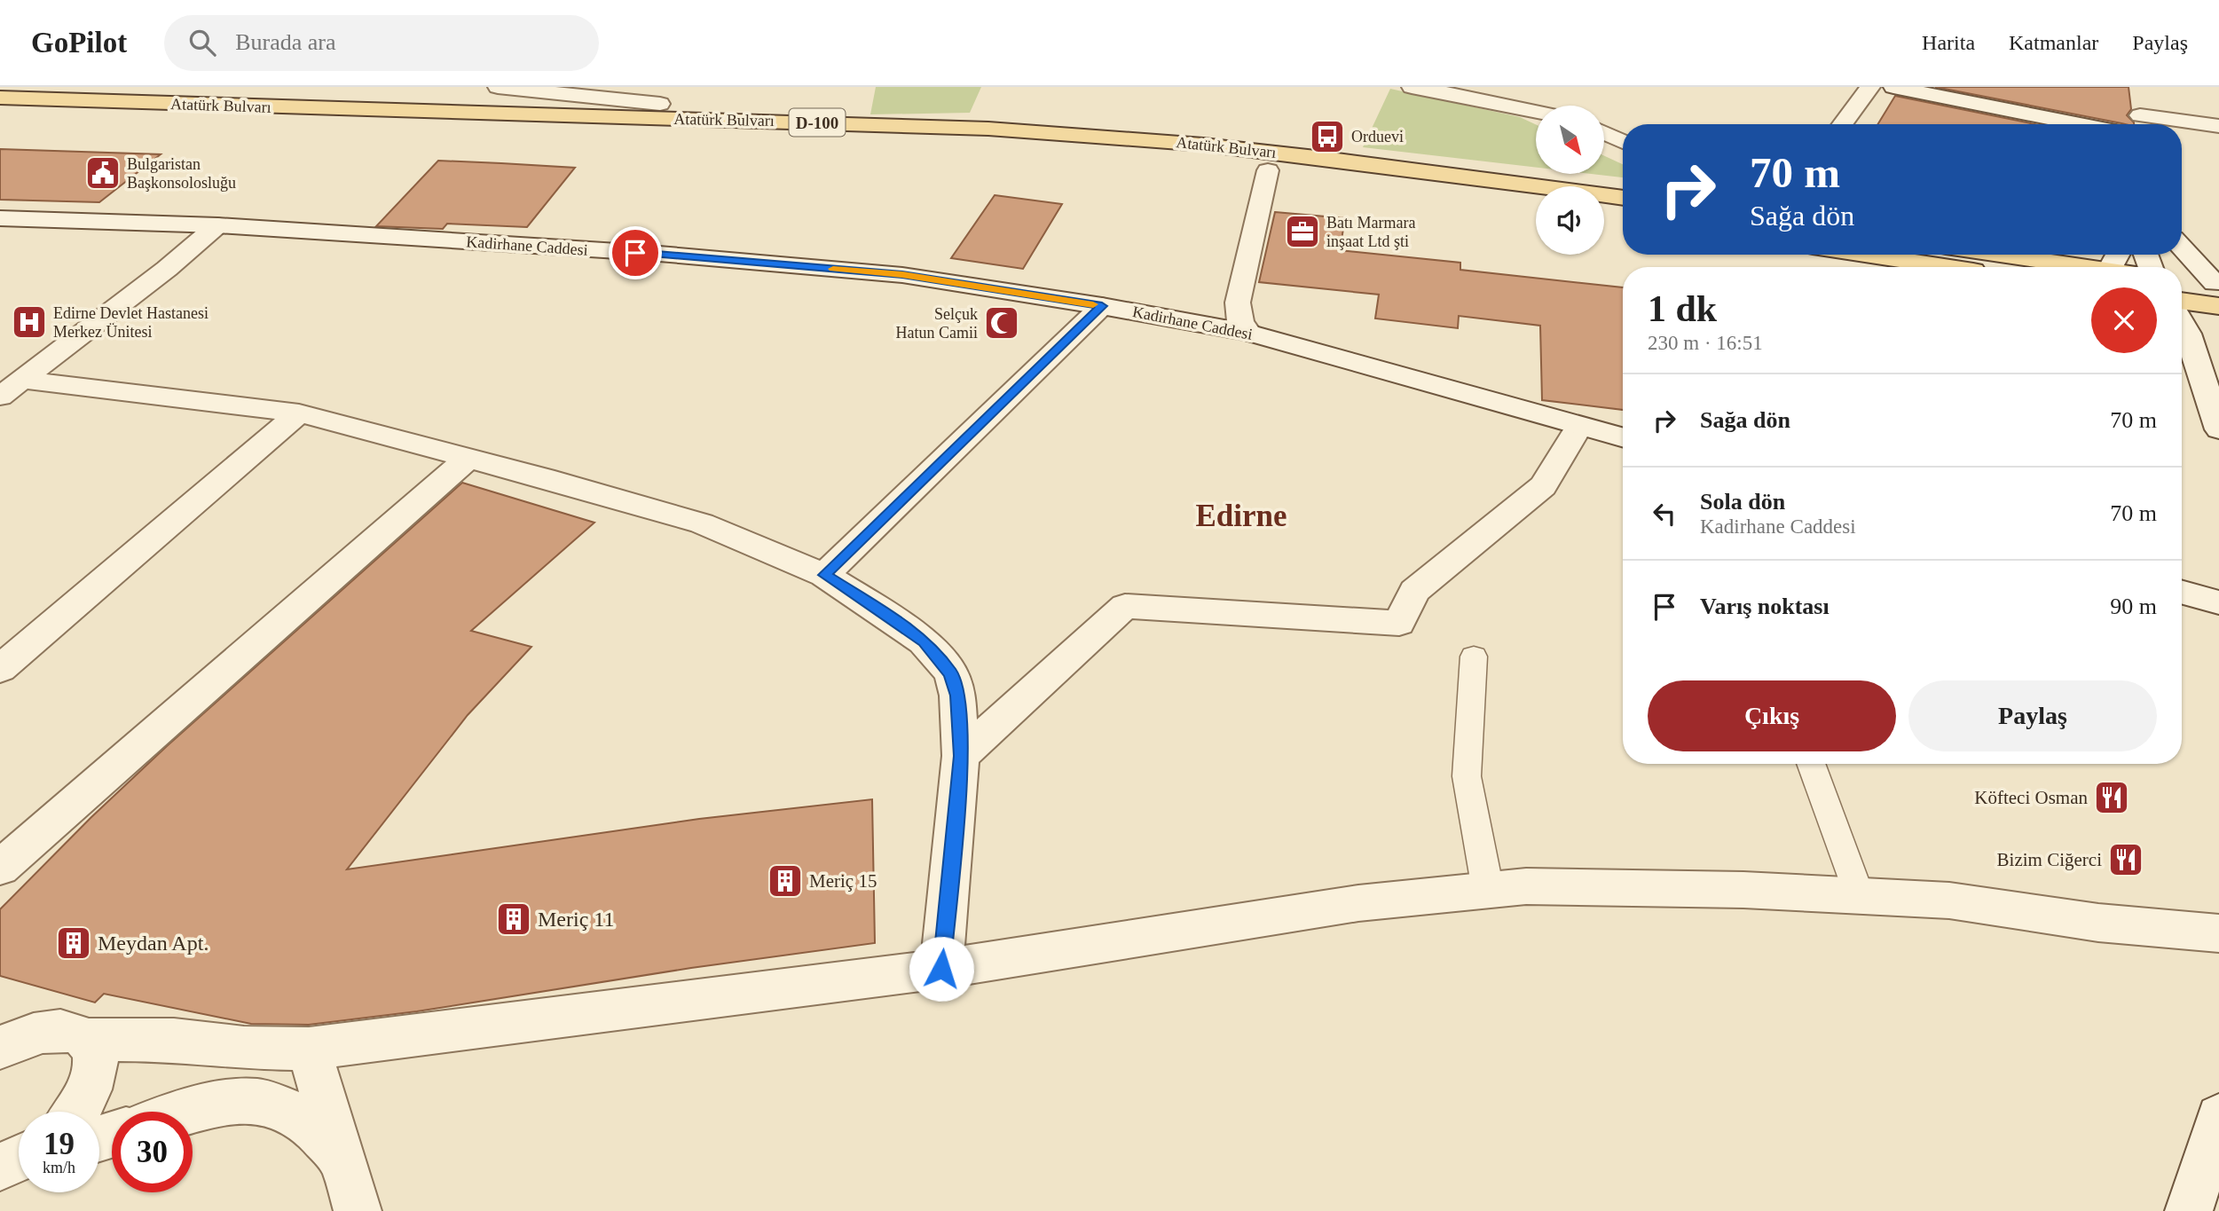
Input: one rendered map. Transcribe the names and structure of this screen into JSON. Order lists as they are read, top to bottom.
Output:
{
  "streets": {
    "main road": ["Atatürk Bulvarı", "D-100"],
    "street": ["Kadirhane Caddesi"]
  },
  "districts": ["Edirne"],
  "places": {
    "bus stop": ["Orduevi"],
    "public building": ["Bulgaristan Başkonsolosluğu"],
    "office": ["Batı Marmara inşaat Ltd şti"],
    "hospital": ["Edirne Devlet Hastanesi Merkez Ünitesi"],
    "mosque": ["Selçuk Hatun Camii"],
    "restaurant": ["Köfteci Osman", "Bizim Ciğerci"],
    "building": ["Meriç 15", "Meriç 11", "Meydan Apt."]
  },
  "north": "bottom right",
  "page": {
    "header": "GoPilot",
    "search": "Burada ara",
    "nav": ["Harita", "Katmanlar", "Paylaş"],
    "turn": ["70 m", "Sağa dön"],
    "heading": ["1 dk", "230 m · 16:51"],
    "list": [
      {
        "name": "Sağa dön",
        "value": "70 m"
      },
      {
        "name": "Sola dön",
        "note": "Kadirhane Caddesi",
        "value": "70 m"
      },
      {
        "name": "Varış noktası",
        "value": "90 m"
      }
    ],
    "buttons": ["Çıkış", "Paylaş"],
    "speed": "19 km/h",
    "limit": "30"
  }
}
